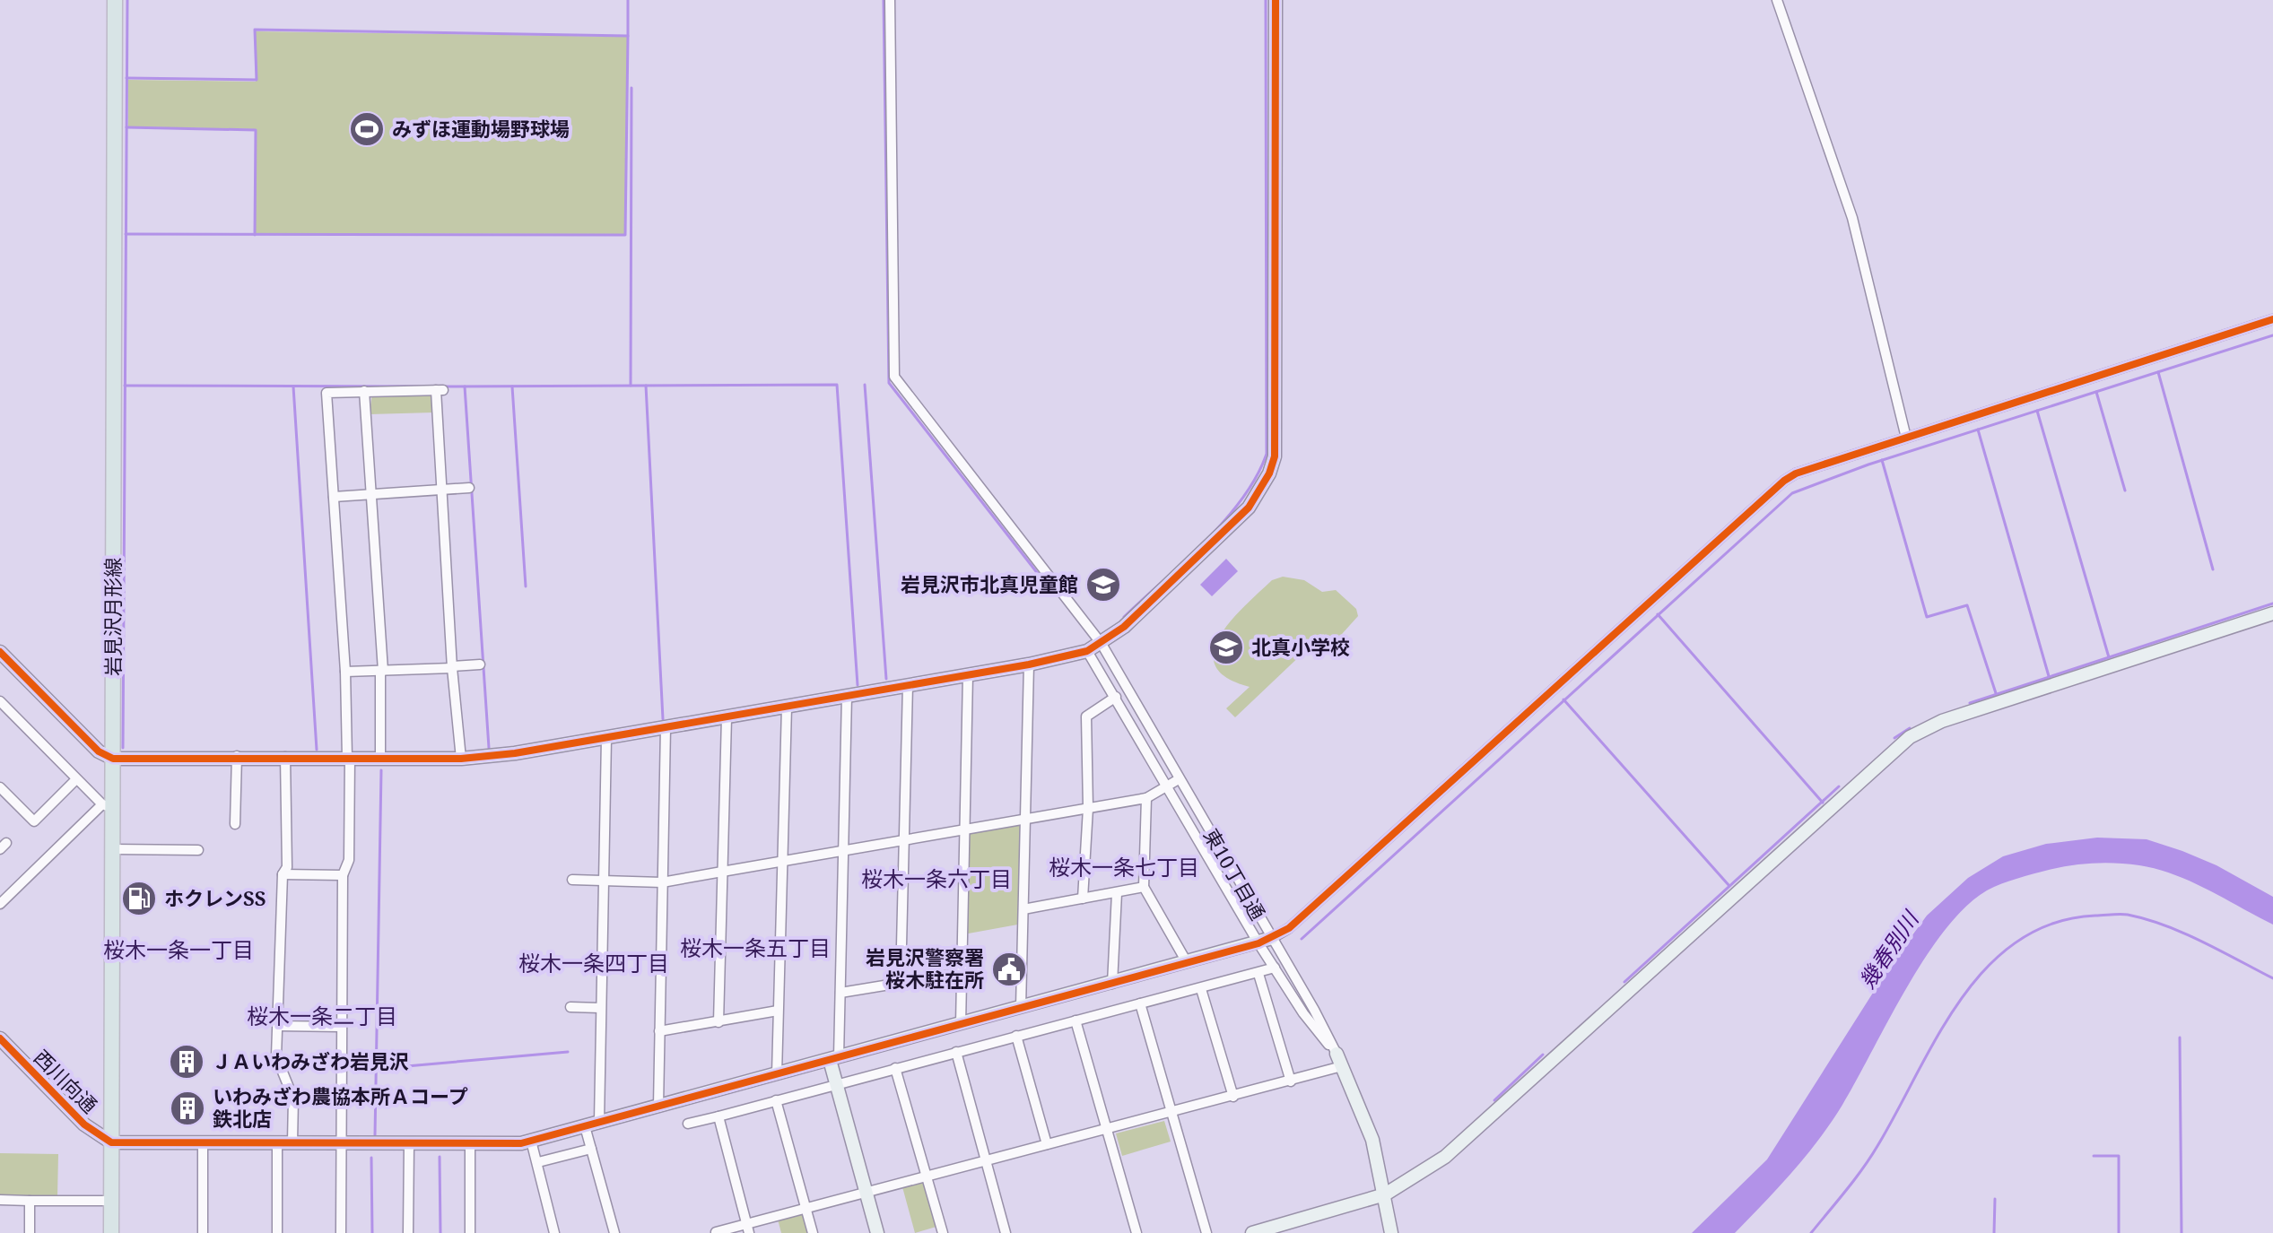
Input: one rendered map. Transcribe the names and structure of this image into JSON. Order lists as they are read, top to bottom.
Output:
{
  "streets": {
    "main road": ["岩見沢月形線"],
    "street": ["東10丁目通", "西川向通"]
  },
  "crossings": [
    ["岩見沢月形線", "西川向通"]
  ],
  "districts": [
    "桜木一条七丁目",
    "桜木一条六丁目",
    "桜木一条五丁目",
    "桜木一条一丁目",
    "桜木一条四丁目",
    "桜木一条二丁目"
  ],
  "water": ["幾春別川"],
  "places": {
    "sports": ["みずほ運動場野球場"],
    "school or university": ["岩見沢市北真児童館", "北真小学校"],
    "fuel station": ["ホクレンSS"],
    "public building": ["岩見沢警察署 桜木駐在所"],
    "building": ["ＪＡいわみざわ岩見沢", "いわみざわ農協本所Ａコープ 鉄北店"]
  }
}
